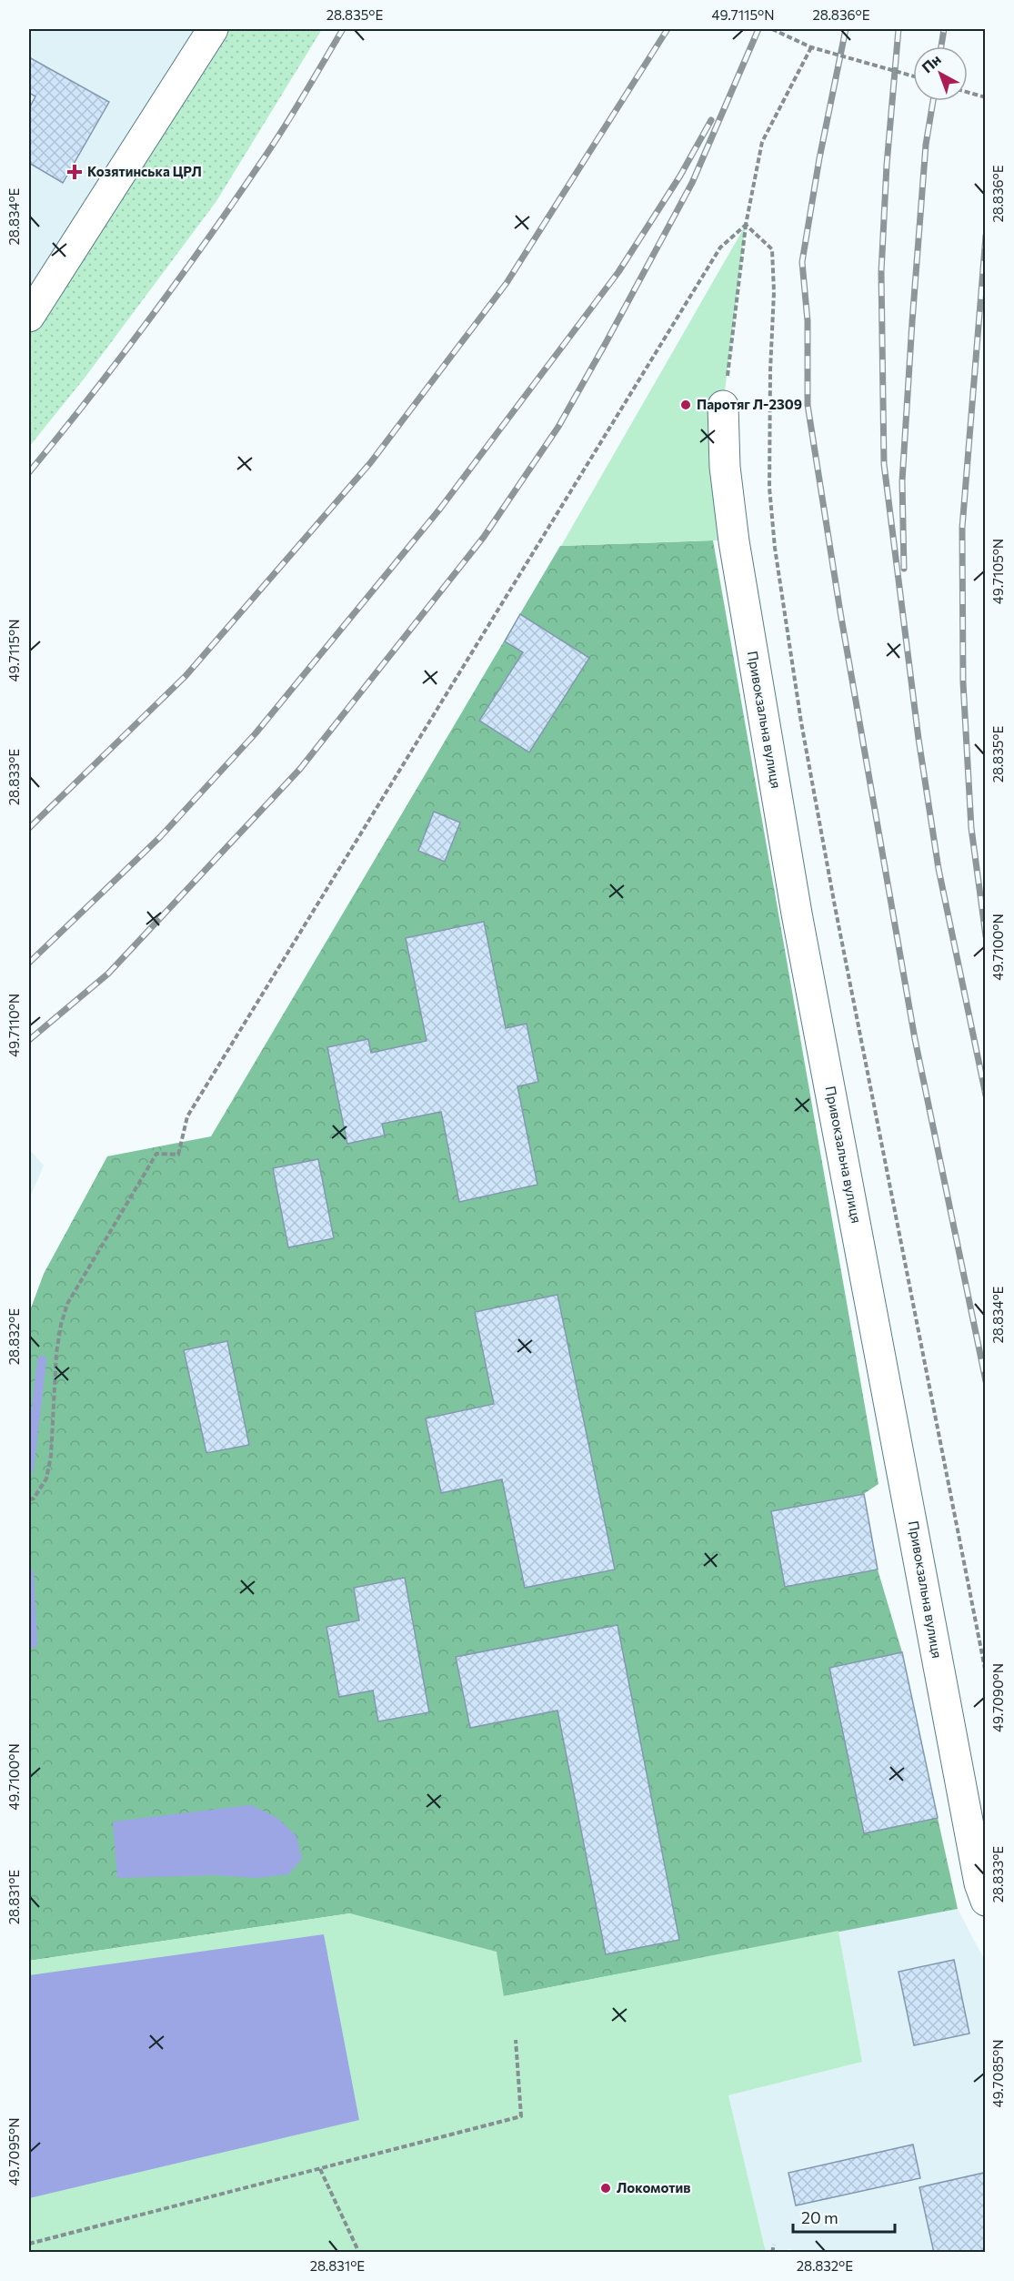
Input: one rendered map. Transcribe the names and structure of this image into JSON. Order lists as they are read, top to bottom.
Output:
{
  "streets": {
    "street": ["Привокзальна вулиця"]
  },
  "places": {
    "health": ["Козятинська ЦРЛ"],
    "other": ["Паротяг Л-2309", "Локомотив"]
  },
  "scale_bar": "20 m",
  "north": "top left",
  "coordinates": [
    "28.835°E",
    "49.7115°N",
    "28.836°E",
    "28.834°E",
    "49.7105°N",
    "28.833°E",
    "49.7100°N",
    "49.7110°N",
    "28.832°E",
    "49.7090°N",
    "28.831°E",
    "49.7085°N",
    "49.7095°N"
  ]
}
